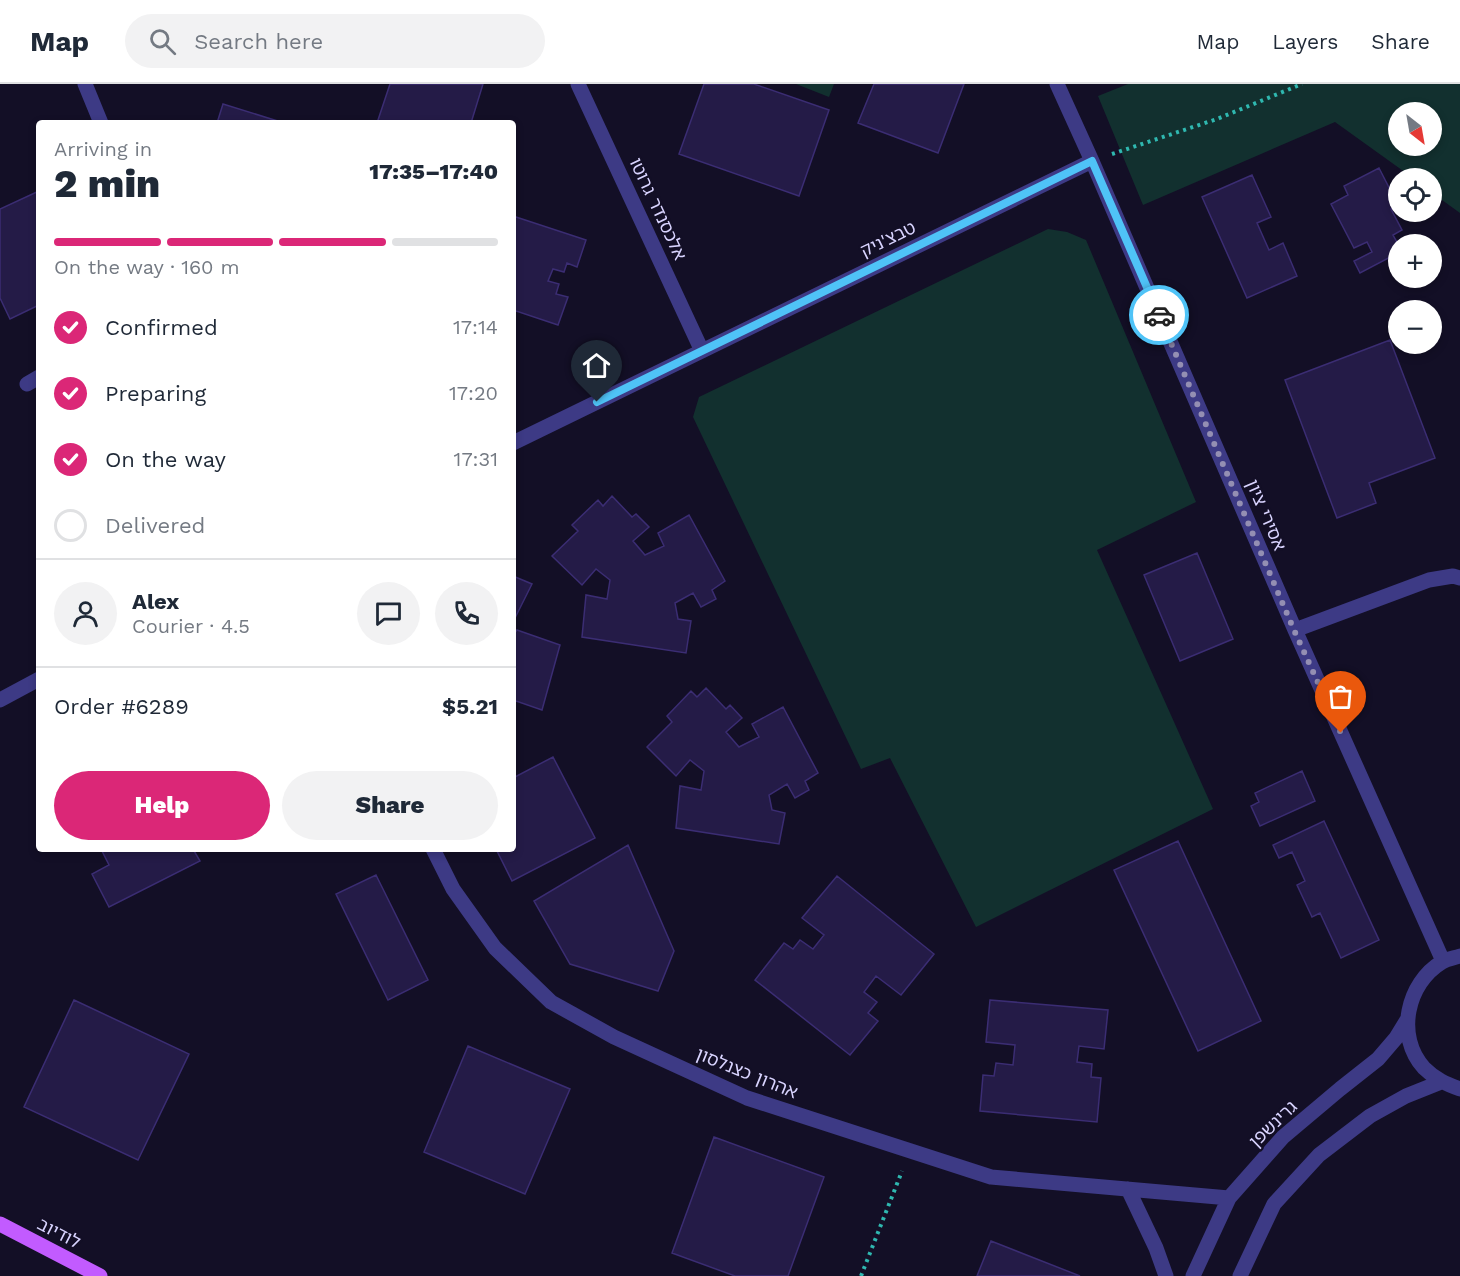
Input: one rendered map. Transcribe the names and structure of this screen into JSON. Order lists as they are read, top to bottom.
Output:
{
  "streets": {
    "main road": ["לודיוב"],
    "street": [
      "אלכסנדר גרוטו",
      "טבצ'ניק",
      "אסירי ציון",
      "אהרון כצנלסון",
      "גרינשפן"
    ]
  },
  "crossings": [
    ["אלכסנדר גרוטו", "טבצ'ניק"],
    ["טבצ'ניק", "אסירי ציון"],
    ["אהרון כצנלסון", "גרינשפן"]
  ],
  "north": "bottom right",
  "page": {
    "header": "Map",
    "search": "Search here",
    "nav": ["Map", "Layers", "Share"],
    "map_buttons": ["+", "−"],
    "heading": ["2 min", "Arriving in", "17:35–17:40"],
    "panel": [
      "Alex",
      "Courier · 4.5",
      "Order #6289",
      "$5.21"
    ],
    "bar": "On the way · 160 m",
    "list": [
      ["Confirmed", "17:14"],
      ["Preparing", "17:20"],
      ["On the way", "17:31"],
      "Delivered"
    ],
    "buttons": ["Help", "Share"]
  }
}
